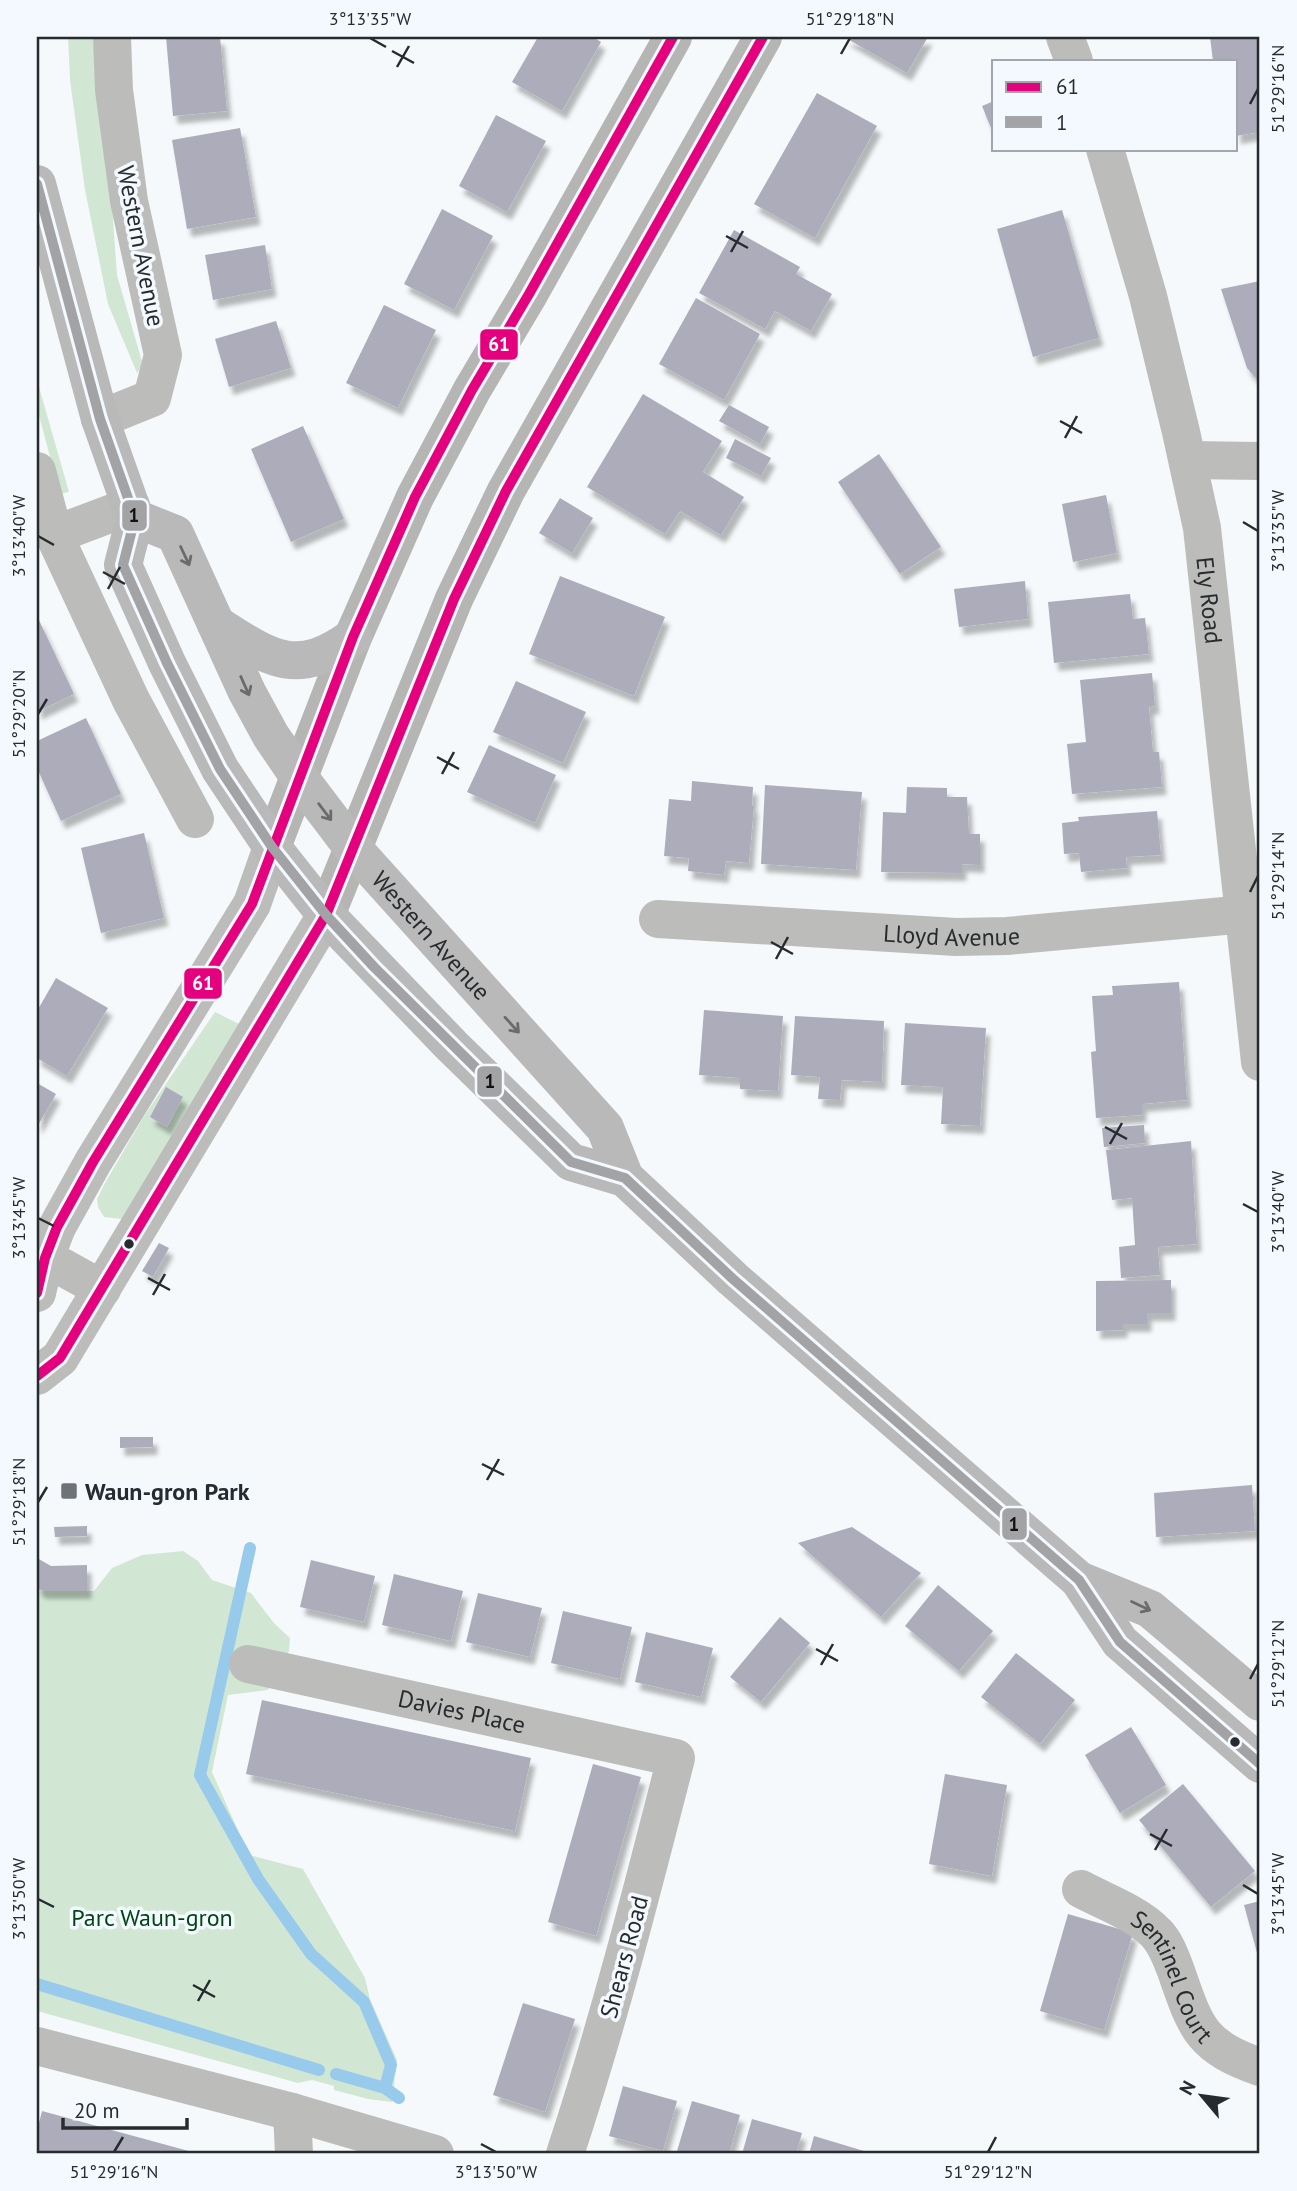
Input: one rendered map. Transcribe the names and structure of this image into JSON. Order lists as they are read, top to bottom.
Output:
{
  "streets": {
    "highway": ["Western Avenue"],
    "street": [
      "Ely Road",
      "Lloyd Avenue",
      "Davies Place",
      "Shears Road",
      "Sentinel Court"
    ]
  },
  "crossings": [
    ["Ely Road", "Lloyd Avenue"],
    ["Davies Place", "Shears Road"]
  ],
  "parks": ["Parc Waun-gron"],
  "places": {
    "transit": ["Waun-gron Park"]
  },
  "lines": ["transit line 61", "transit line 1"],
  "legend": ["61", "1"],
  "scale_bar": "20 m",
  "north": "top left",
  "coordinates": [
    "3°13'35\"W",
    "51°29'18\"N",
    "51°29'16\"N",
    "3°13'40\"W",
    "51°29'20\"N",
    "51°29'14\"N",
    "3°13'45\"W",
    "51°29'12\"N",
    "3°13'50\"W"
  ]
}
